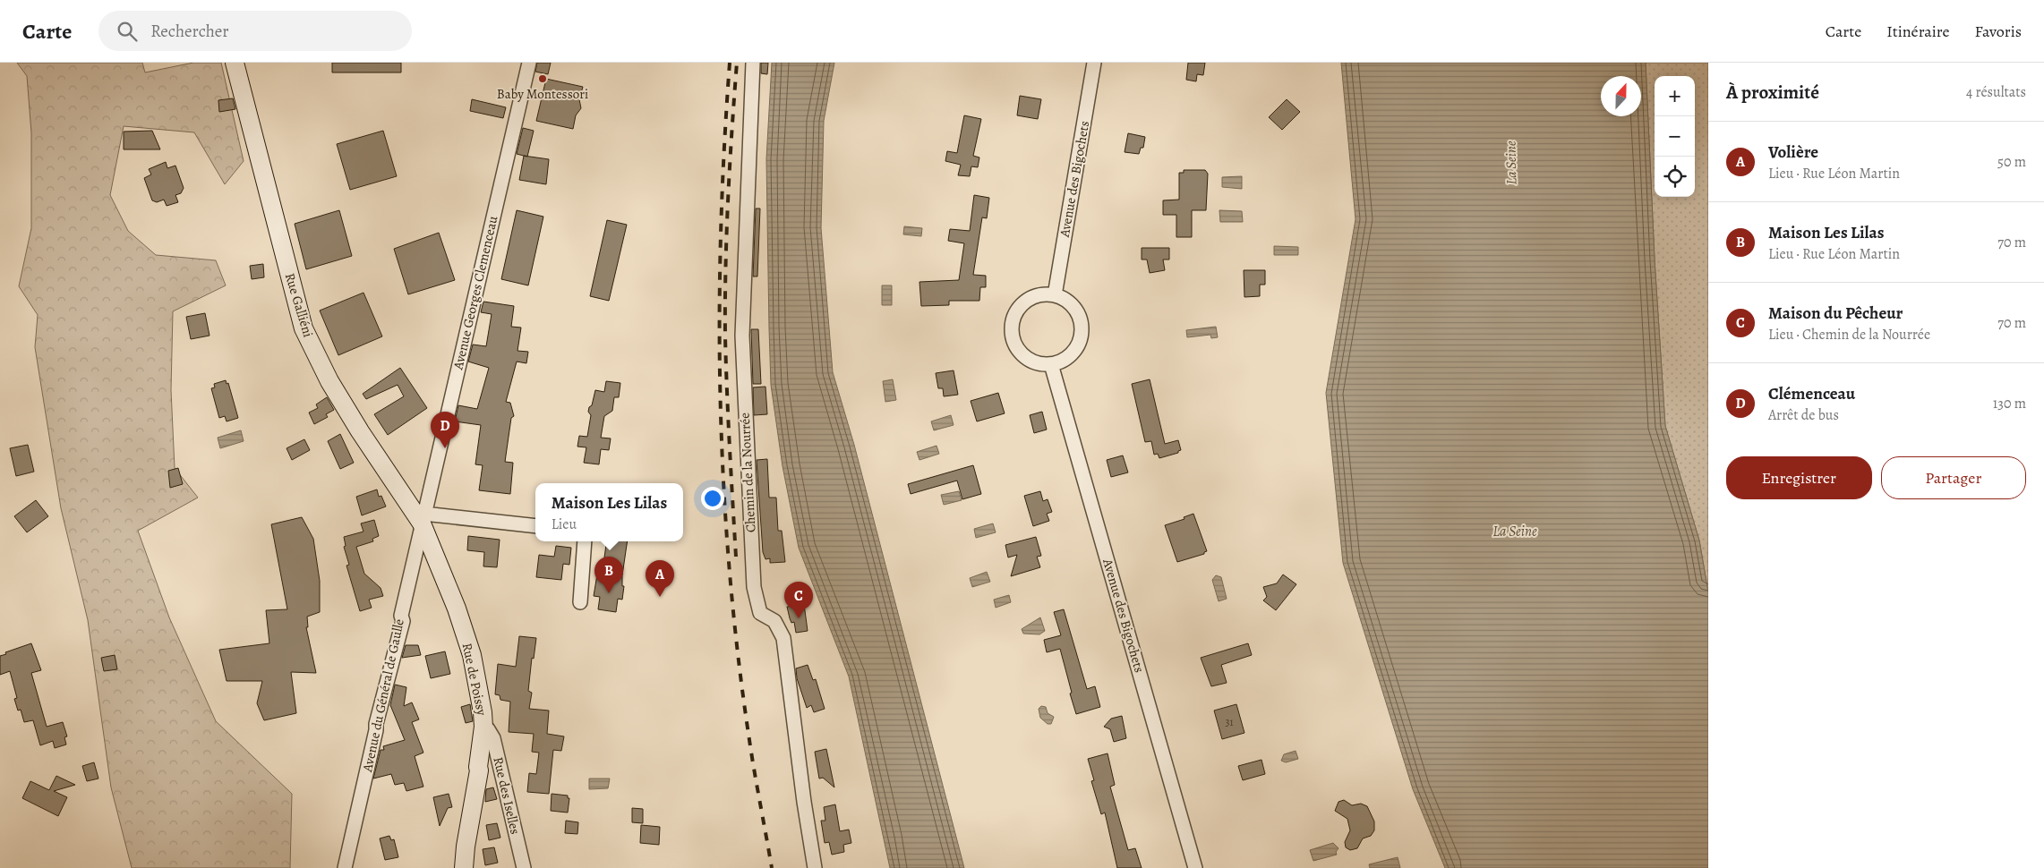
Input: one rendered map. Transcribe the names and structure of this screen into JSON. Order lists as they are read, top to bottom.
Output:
{
  "streets": {
    "street": [
      "Avenue des Bigochets",
      "Avenue Georges Clemenceau",
      "Rue Galliéni",
      "Chemin de la Nourrée",
      "Rue de Poissy",
      "Avenue du Général de Gaulle",
      "Rue des Iselles"
    ]
  },
  "crossings": [
    ["Avenue Georges Clemenceau", "Rue Galliéni"],
    ["Avenue Georges Clemenceau", "Rue de Poissy"],
    ["Avenue Georges Clemenceau", "Avenue du Général de Gaulle"],
    ["Rue Galliéni", "Rue de Poissy"],
    ["Rue Galliéni", "Avenue du Général de Gaulle"],
    ["Rue de Poissy", "Avenue du Général de Gaulle"],
    ["Rue de Poissy", "Rue des Iselles"]
  ],
  "water": ["La Seine"],
  "places": ["Baby Montessori"],
  "house_numbers": ["31"],
  "north": "top",
  "page": {
    "header": "Carte",
    "search": "Rechercher",
    "nav": ["Carte", "Itinéraire", "Favoris"],
    "heading": ["À proximité", "4 résultats"],
    "map_buttons": ["+", "−"],
    "list": [
      {
        "mark": "A",
        "name": "Volière",
        "note": "Lieu · Rue Léon Martin",
        "value": "50 m"
      },
      {
        "mark": "B",
        "name": "Maison Les Lilas",
        "note": "Lieu · Rue Léon Martin",
        "value": "70 m"
      },
      {
        "mark": "C",
        "name": "Maison du Pêcheur",
        "note": "Lieu · Chemin de la Nourrée",
        "value": "70 m"
      },
      {
        "mark": "D",
        "name": "Clémenceau",
        "note": "Arrêt de bus",
        "value": "130 m"
      }
    ],
    "pins": [
      "D",
      "B",
      "A",
      "C"
    ],
    "buttons": ["Enregistrer", "Partager"],
    "popup": ["Maison Les Lilas", "Lieu"]
  }
}
